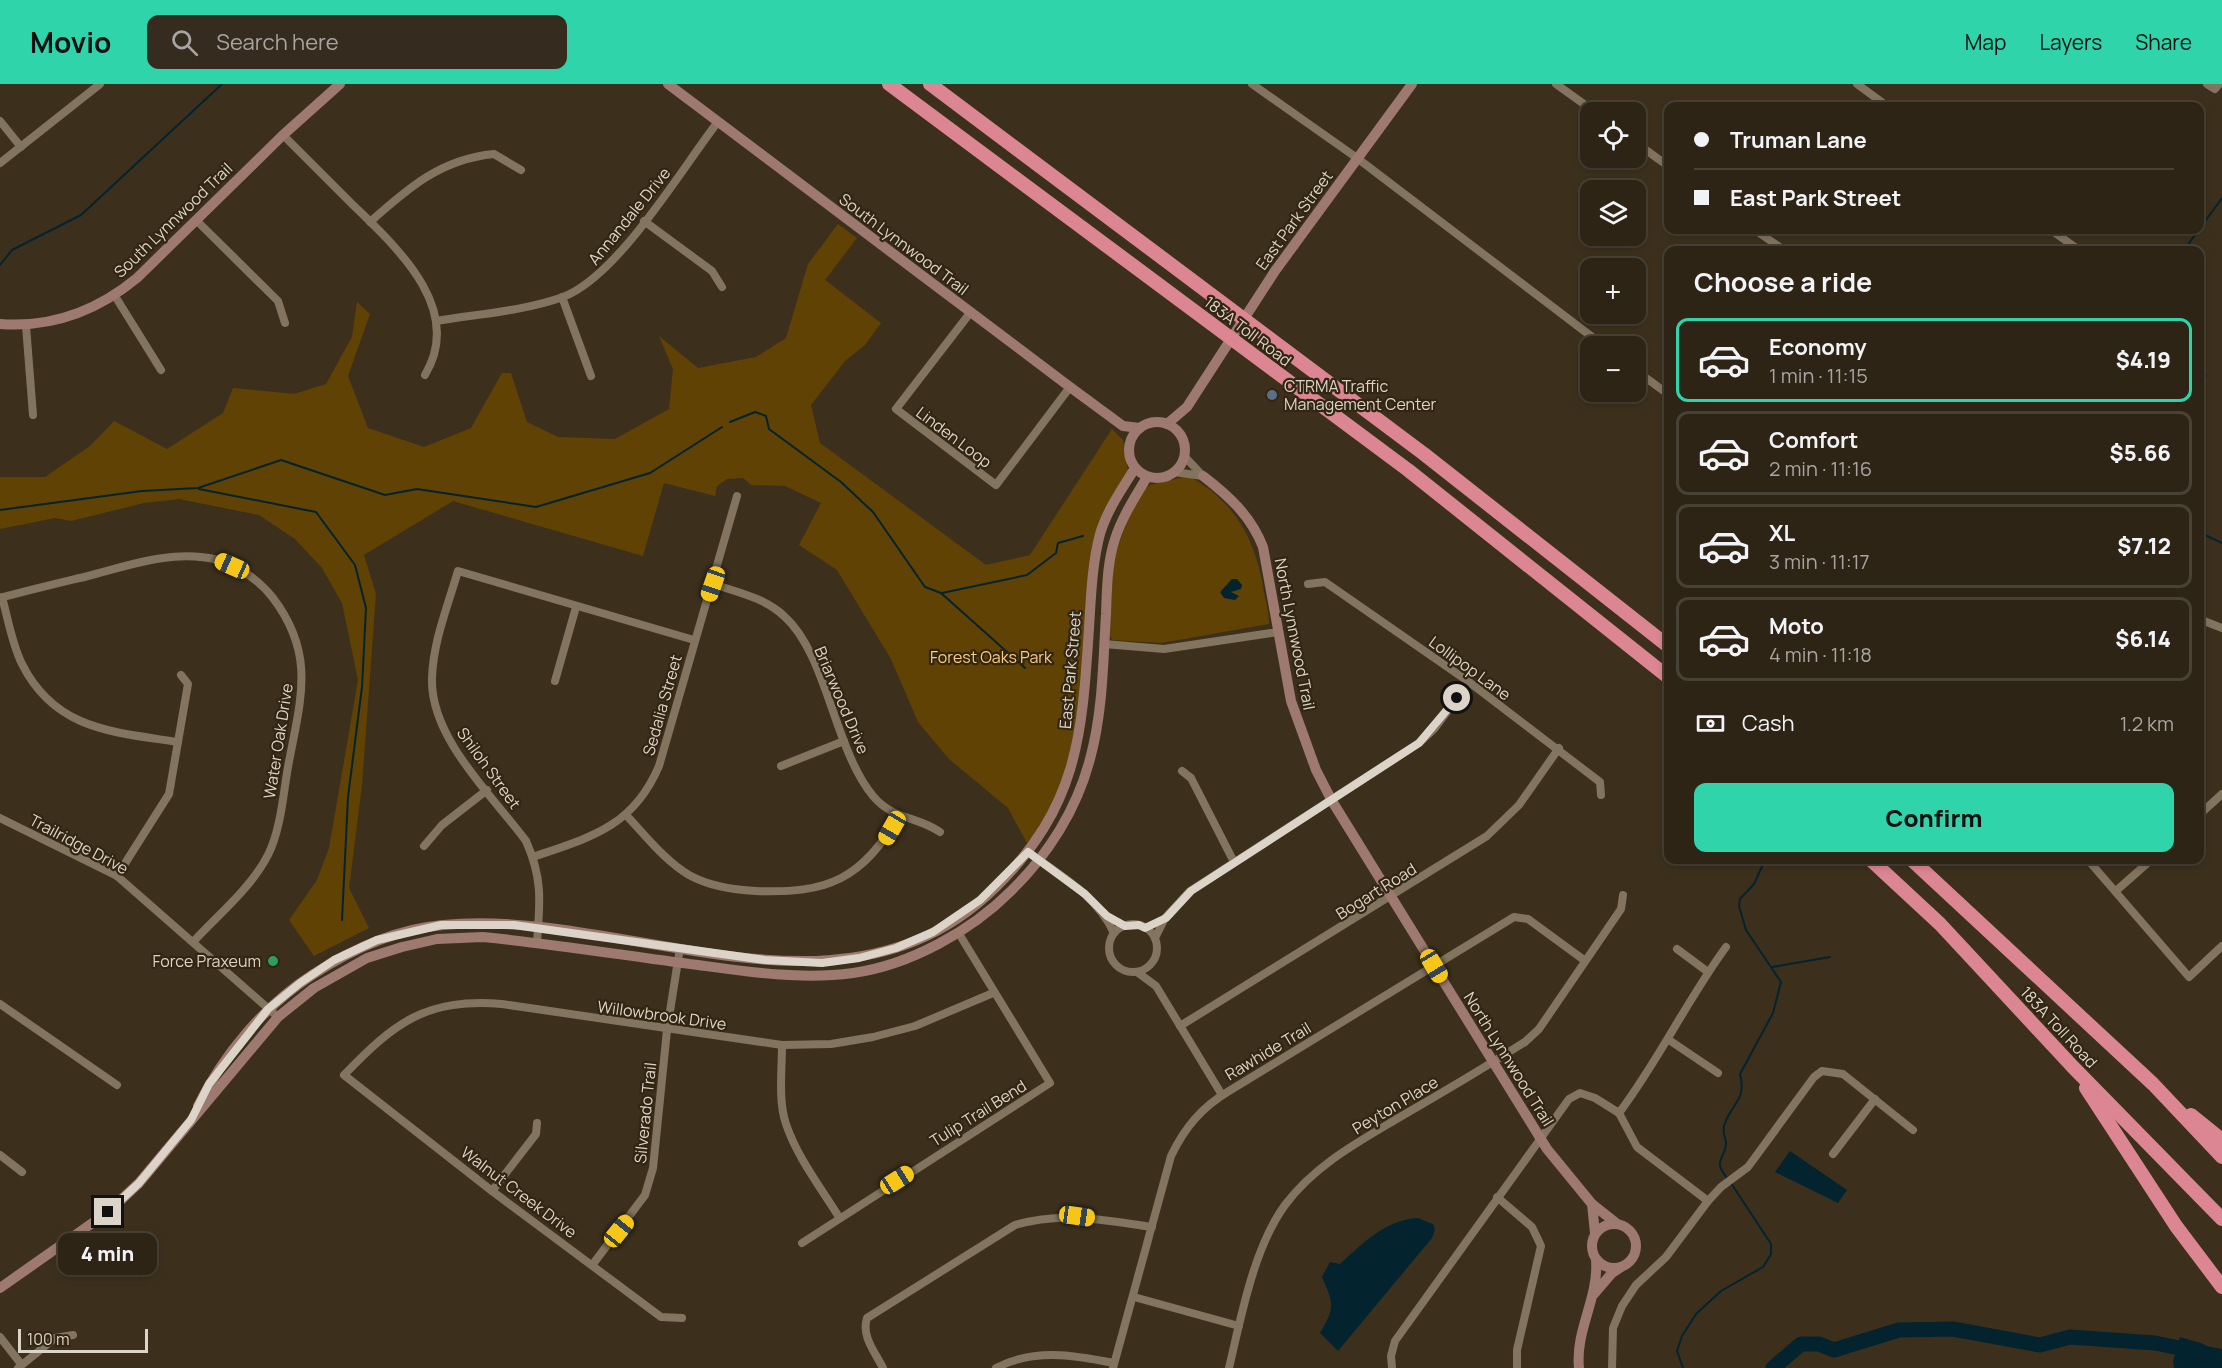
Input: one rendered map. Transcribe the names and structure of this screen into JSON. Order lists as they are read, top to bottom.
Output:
{
  "streets": {
    "highway": ["183A Toll Road"],
    "street": [
      "Annandale Drive",
      "South Lynnwood Trail",
      "East Park Street",
      "Linden Loop",
      "North Lynnwood Trail",
      "Lollipop Lane",
      "Briarwood Drive",
      "Sedalia Street",
      "Water Oak Drive",
      "Shiloh Street",
      "Trailridge Drive",
      "Bogart Road",
      "Willowbrook Drive",
      "Rawhide Trail",
      "Peyton Place",
      "Silverado Trail",
      "Tulip Trail Bend",
      "Walnut Creek Drive"
    ]
  },
  "crossings": [
    ["Annandale Drive", "South Lynnwood Trail"],
    ["South Lynnwood Trail", "East Park Street"],
    ["South Lynnwood Trail", "Linden Loop"],
    ["South Lynnwood Trail", "North Lynnwood Trail"],
    ["East Park Street", "North Lynnwood Trail"],
    ["East Park Street", "Shiloh Street"],
    ["East Park Street", "Trailridge Drive"],
    ["East Park Street", "Silverado Trail"],
    ["East Park Street", "Tulip Trail Bend"],
    ["North Lynnwood Trail", "Bogart Road"],
    ["North Lynnwood Trail", "Rawhide Trail"],
    ["North Lynnwood Trail", "Peyton Place"],
    ["Lollipop Lane", "Bogart Road"],
    ["Briarwood Drive", "Sedalia Street"],
    ["Sedalia Street", "Shiloh Street"],
    ["Water Oak Drive", "Trailridge Drive"],
    ["Willowbrook Drive", "Silverado Trail"],
    ["Willowbrook Drive", "Tulip Trail Bend"],
    ["Willowbrook Drive", "Walnut Creek Drive"],
    ["Rawhide Trail", "Peyton Place"],
    ["Silverado Trail", "Walnut Creek Drive"]
  ],
  "parks": ["Forest Oaks Park"],
  "places": ["CTRMA Traffic Management Center", "Force Praxeum"],
  "scale_bar": "100 m",
  "page": {
    "header": "Movio",
    "search": "Search here",
    "nav": ["Map", "Layers", "Share"],
    "map_buttons": ["+", "−"],
    "banner": ["Truman Lane", "East Park Street"],
    "heading": "Choose a ride",
    "list": [
      {
        "name": "Economy",
        "note": "1 min · 11:15",
        "value": "$4.19"
      },
      {
        "name": "Comfort",
        "note": "2 min · 11:16",
        "value": "$5.66"
      },
      {
        "name": "XL",
        "note": "3 min · 11:17",
        "value": "$7.12"
      },
      {
        "name": "Moto",
        "note": "4 min · 11:18",
        "value": "$6.14"
      }
    ],
    "pay": ["Cash", "1.2 km"],
    "buttons": "Confirm",
    "bubble": "4 min",
    "scale": "100 m"
  }
}
